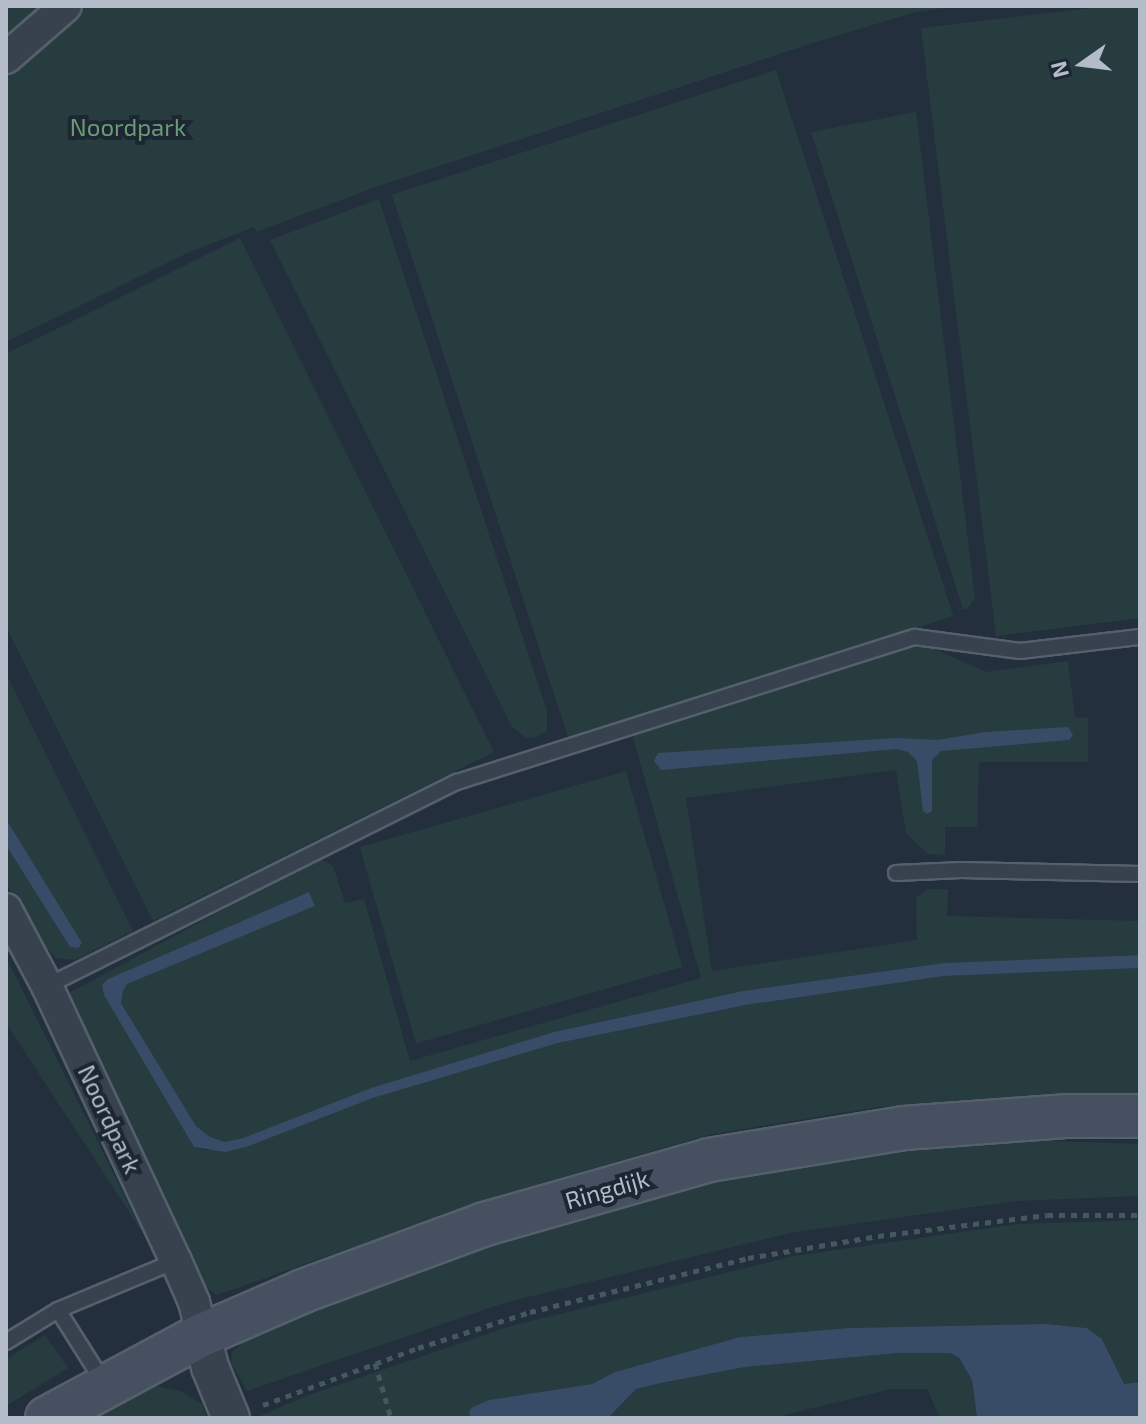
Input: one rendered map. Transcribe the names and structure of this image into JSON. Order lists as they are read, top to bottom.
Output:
{
  "streets": {
    "main road": ["Ringdijk"],
    "street": ["Noordpark"]
  },
  "crossings": [
    ["Noordpark", "Ringdijk"]
  ],
  "parks": ["Noordpark"],
  "north": "left"
}
